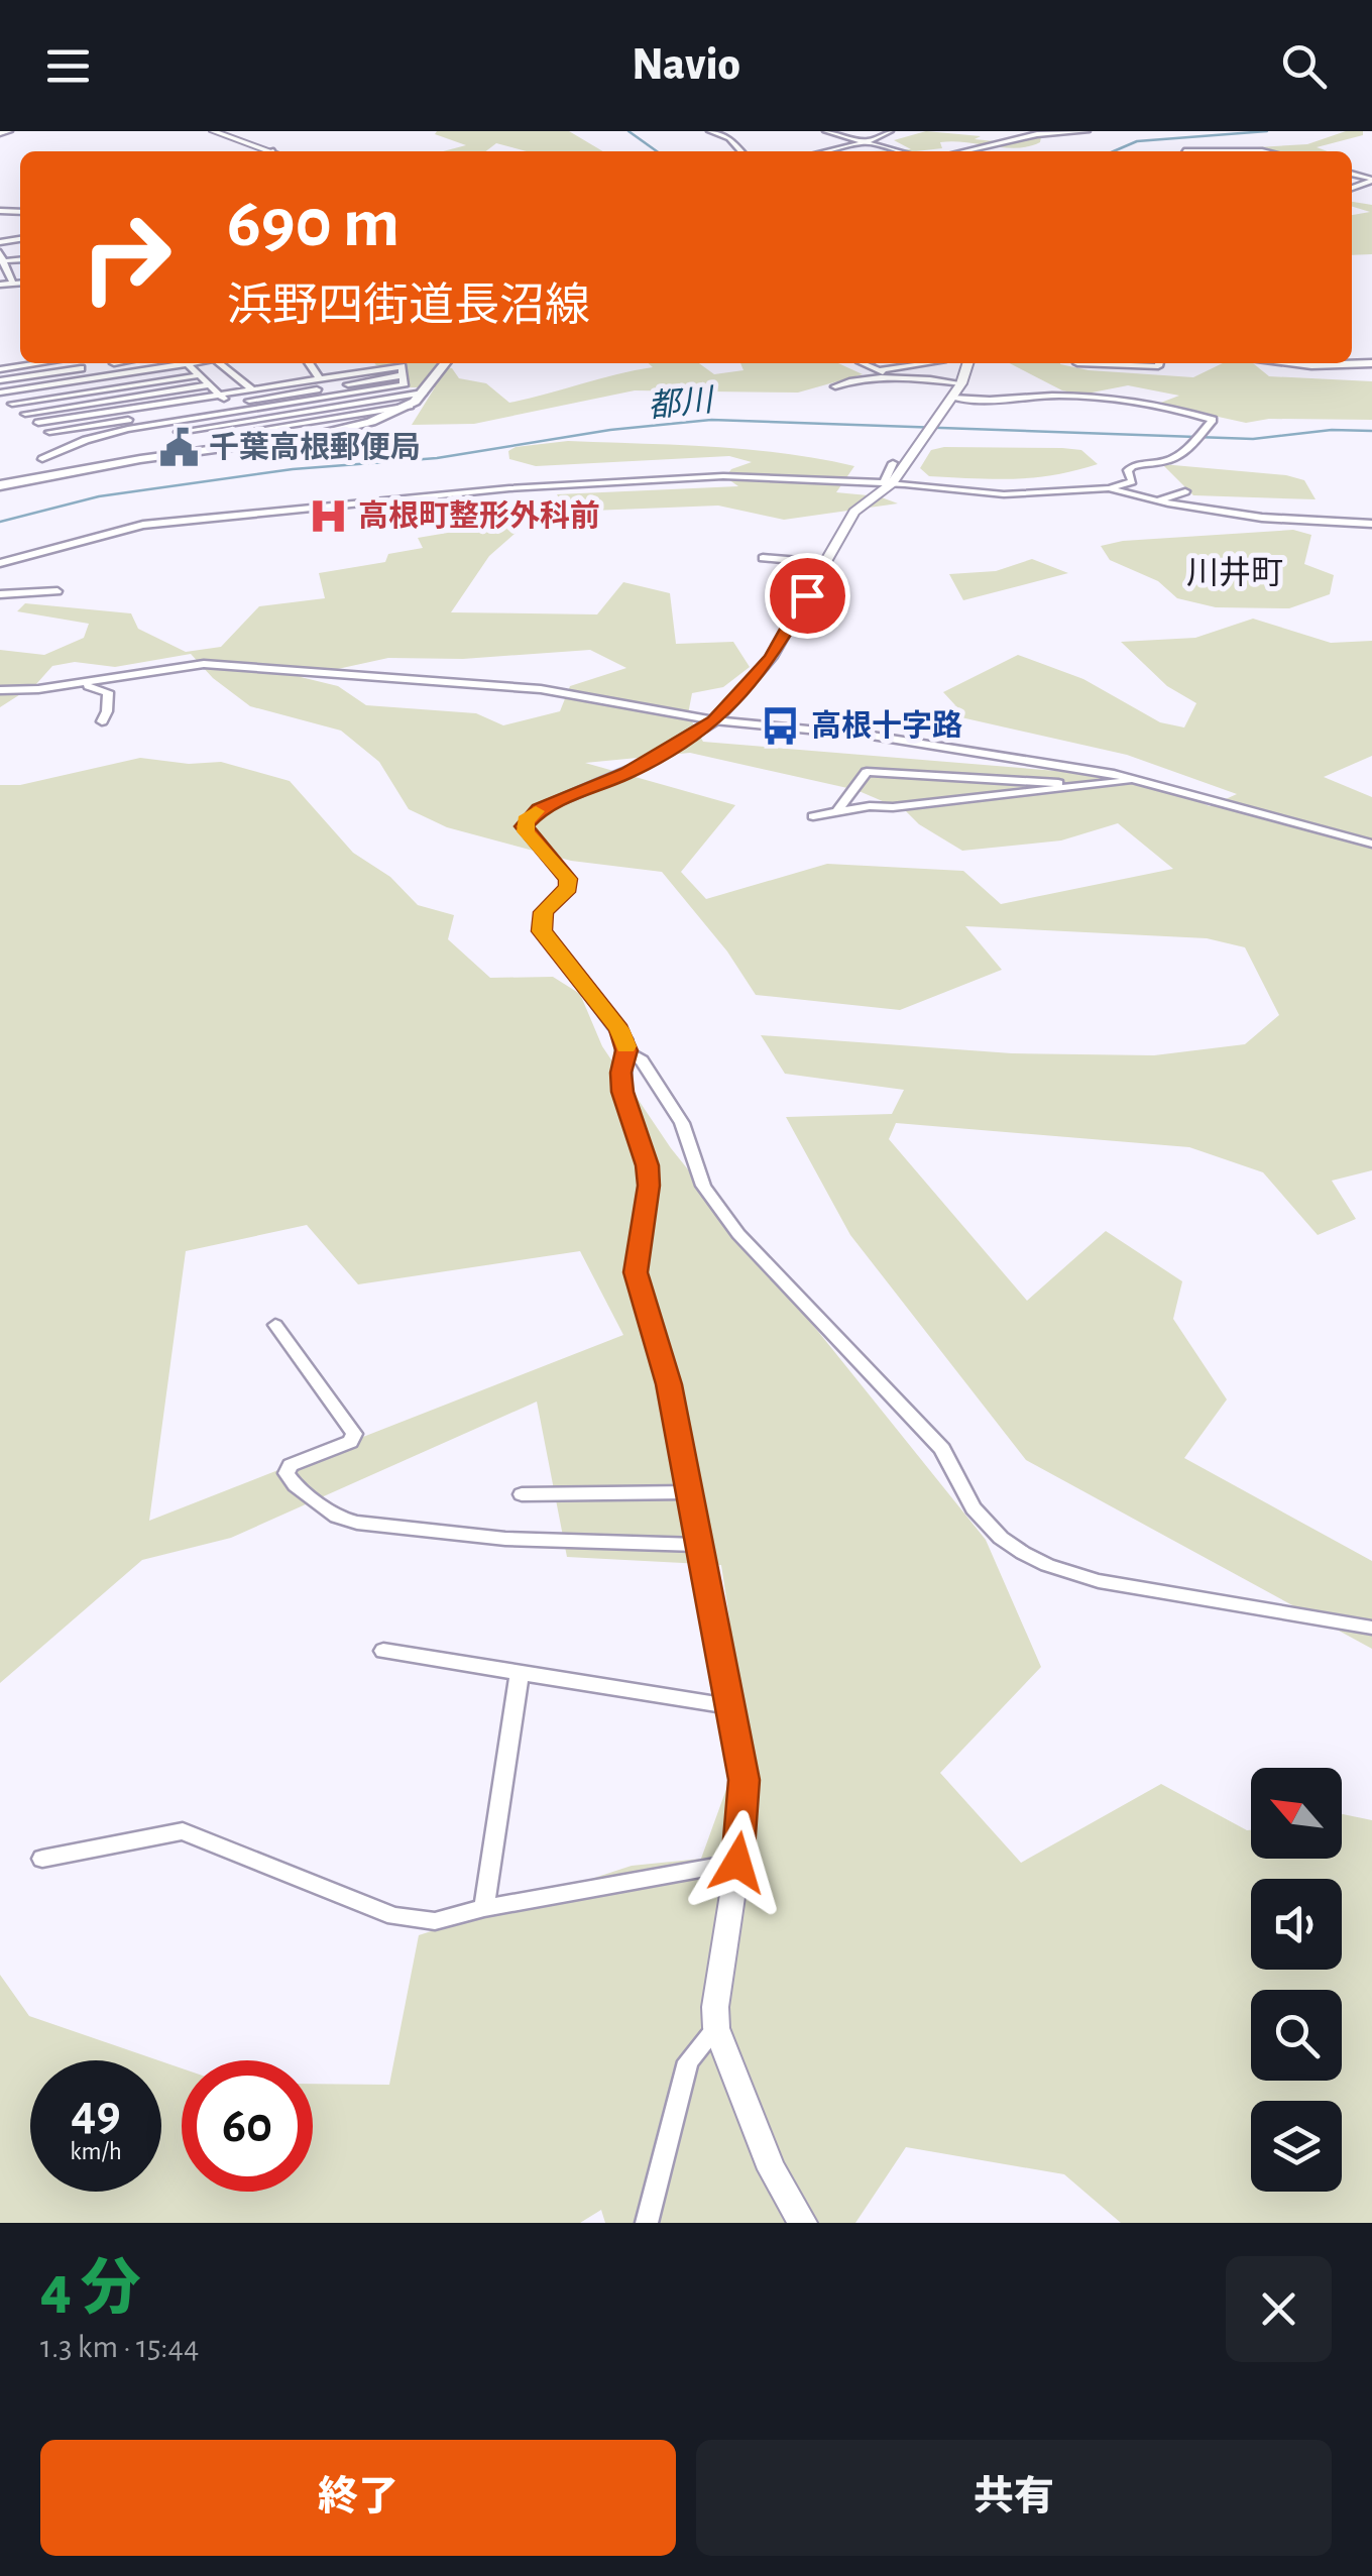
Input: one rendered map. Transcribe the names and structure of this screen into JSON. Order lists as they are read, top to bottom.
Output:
{
  "districts": ["川井町"],
  "water": ["都川"],
  "places": {
    "public building": ["千葉高根郵便局"],
    "hospital": ["高根町整形外科前"],
    "bus stop": ["高根十字路"]
  },
  "north": "top left",
  "page": {
    "header": "Navio",
    "turn": ["690 m", "浜野四街道長沼線"],
    "speed": "49 km/h",
    "limit": "60",
    "heading": ["4 分", "1.3 km · 15:44"],
    "buttons": ["終了", "共有"]
  }
}
